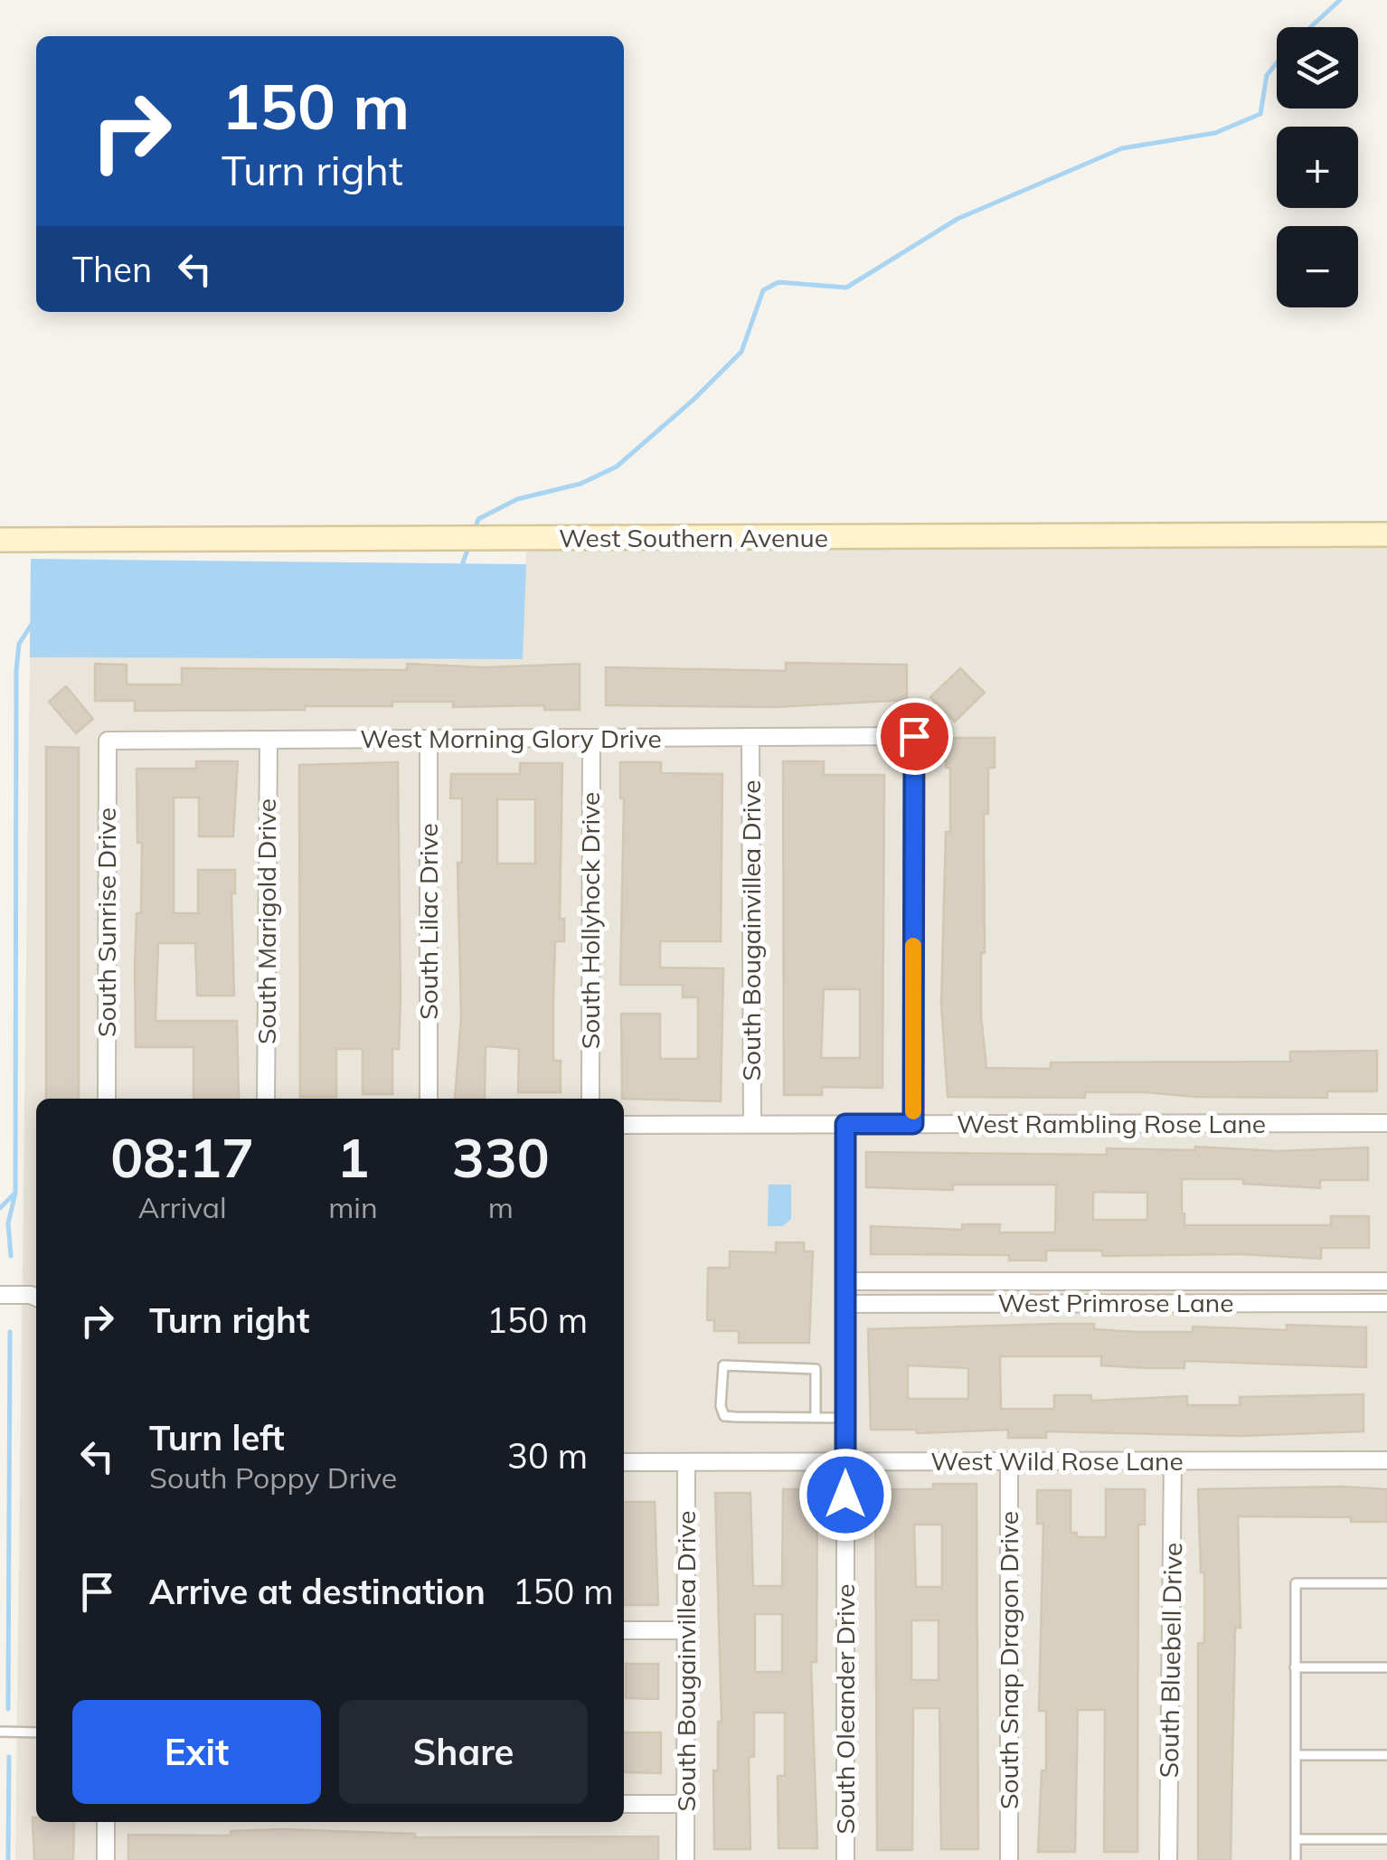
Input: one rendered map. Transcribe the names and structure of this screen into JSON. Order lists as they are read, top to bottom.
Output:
{
  "streets": {
    "main road": ["West Southern Avenue"],
    "street": [
      "West Morning Glory Drive",
      "South Hollyhock Drive",
      "South Marigold Drive",
      "South Lilac Drive",
      "South Sunrise Drive",
      "South Bougainvillea Drive",
      "West Rambling Rose Lane",
      "West Primrose Lane",
      "West Wild Rose Lane",
      "South Snap Dragon Drive",
      "South Bluebell Drive",
      "South Oleander Drive"
    ]
  },
  "crossings": [
    ["West Morning Glory Drive", "South Hollyhock Drive"],
    ["West Morning Glory Drive", "South Marigold Drive"],
    ["West Morning Glory Drive", "South Lilac Drive"],
    ["West Morning Glory Drive", "South Sunrise Drive"],
    ["West Morning Glory Drive", "South Bougainvillea Drive"],
    ["West Morning Glory Drive", "West Rambling Rose Lane"],
    ["South Bougainvillea Drive", "West Rambling Rose Lane"],
    ["South Bougainvillea Drive", "West Wild Rose Lane"],
    ["West Rambling Rose Lane", "South Oleander Drive"],
    ["West Primrose Lane", "South Oleander Drive"],
    ["West Wild Rose Lane", "South Snap Dragon Drive"],
    ["West Wild Rose Lane", "South Bluebell Drive"],
    ["West Wild Rose Lane", "South Oleander Drive"]
  ],
  "page": {
    "map_buttons": ["+", "−"],
    "turn": ["150 m", "Turn right"],
    "then": "Then",
    "eta": [
      "08:17",
      "Arrival",
      "1",
      "min",
      "330",
      "m"
    ],
    "list": [
      {
        "name": "Turn right",
        "value": "150 m"
      },
      {
        "name": "Turn left",
        "note": "South Poppy Drive",
        "value": "30 m"
      },
      {
        "name": "Arrive at destination",
        "value": "150 m"
      }
    ],
    "buttons": ["Exit", "Share"]
  }
}
